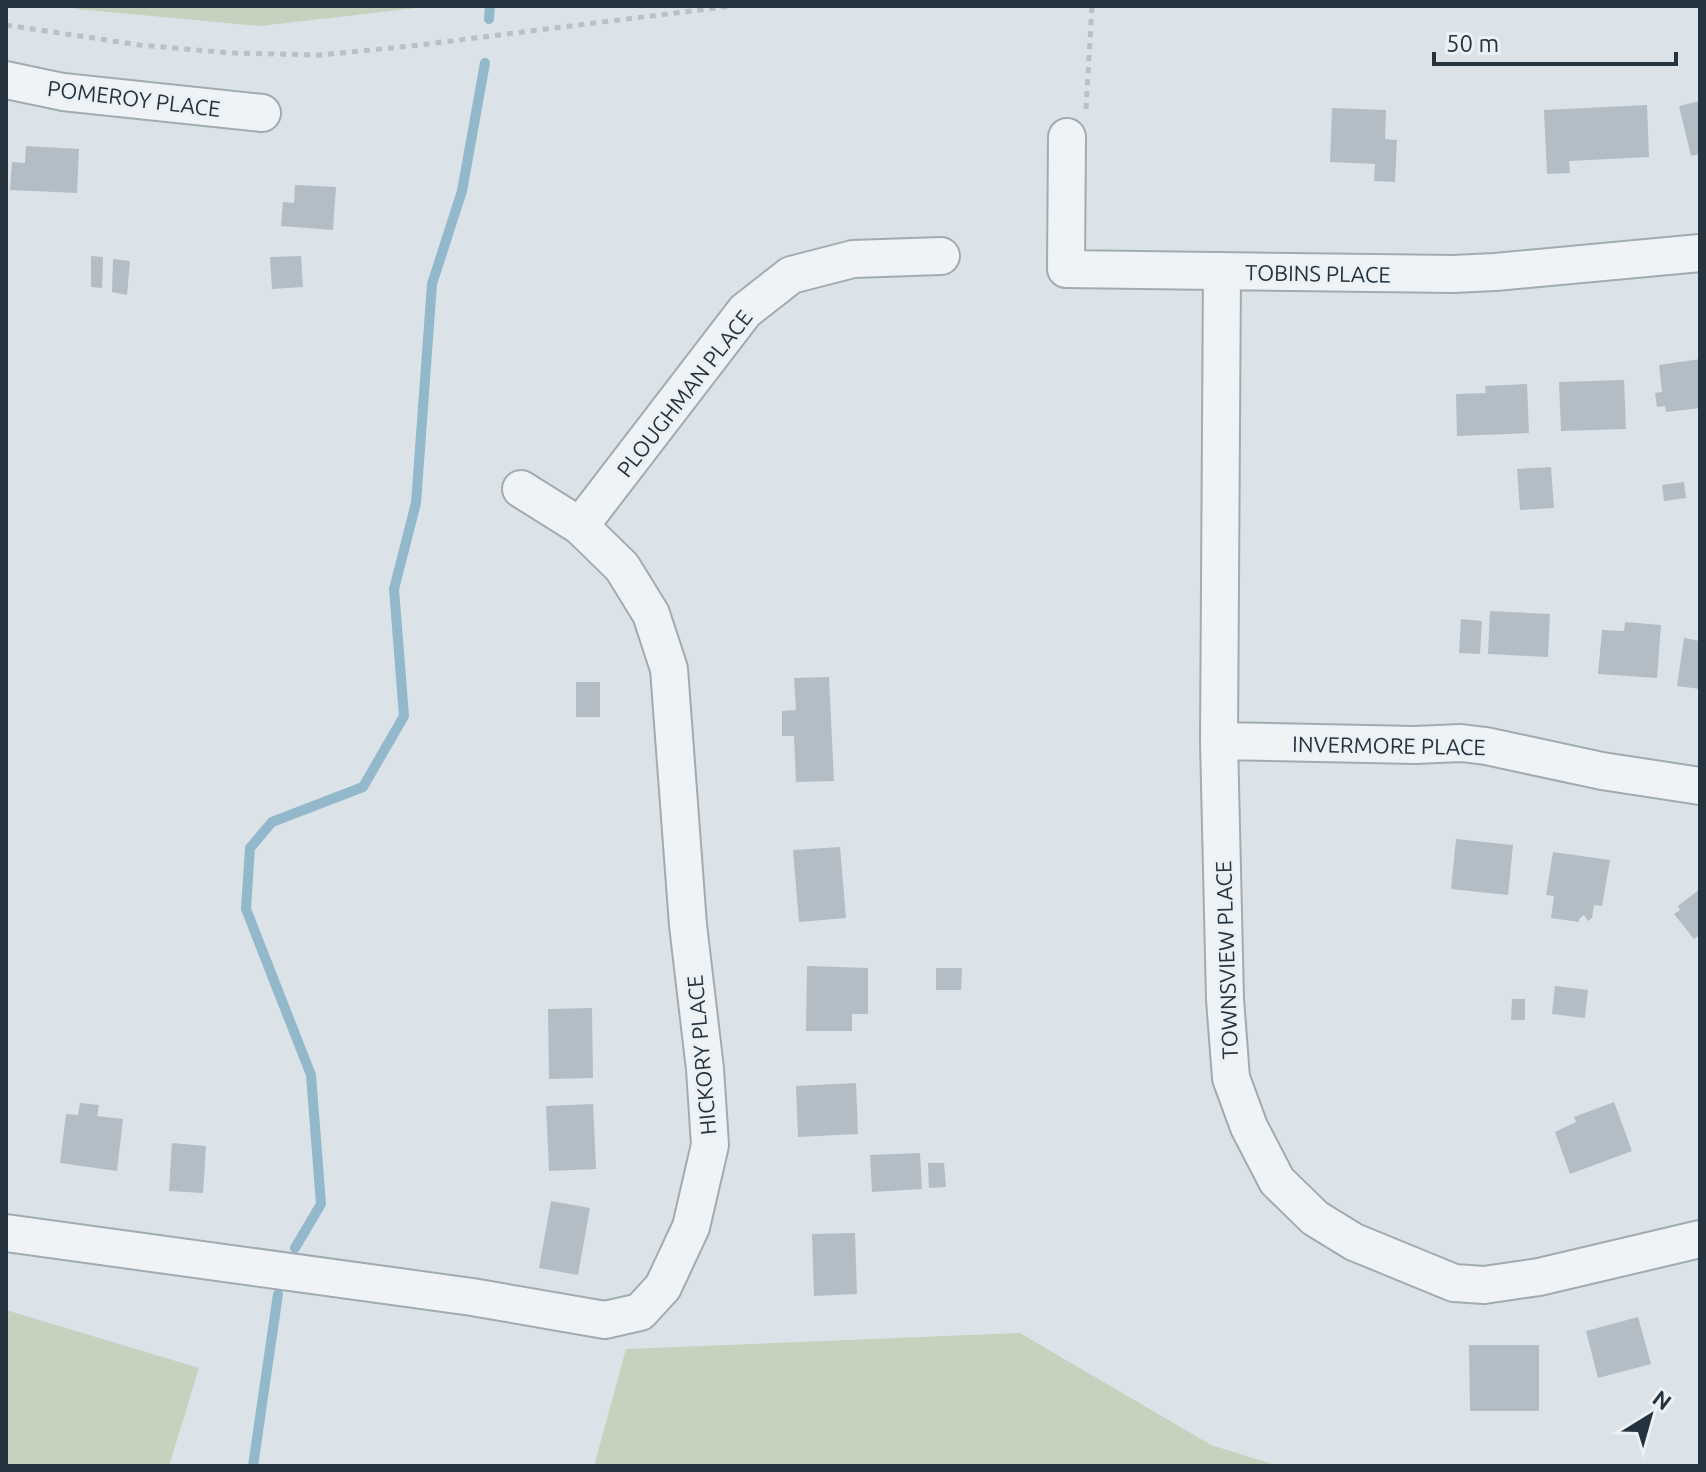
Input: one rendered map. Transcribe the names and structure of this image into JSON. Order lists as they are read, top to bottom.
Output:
{
  "streets": {
    "street": [
      "POMEROY PLACE",
      "TOBINS PLACE",
      "PLOUGHMAN PLACE",
      "INVERMORE PLACE",
      "TOWNSVIEW PLACE",
      "HICKORY PLACE"
    ]
  },
  "crossings": [
    ["TOBINS PLACE", "TOWNSVIEW PLACE"],
    ["PLOUGHMAN PLACE", "HICKORY PLACE"],
    ["INVERMORE PLACE", "TOWNSVIEW PLACE"]
  ],
  "scale_bar": "50 m",
  "north": "top right"
}
